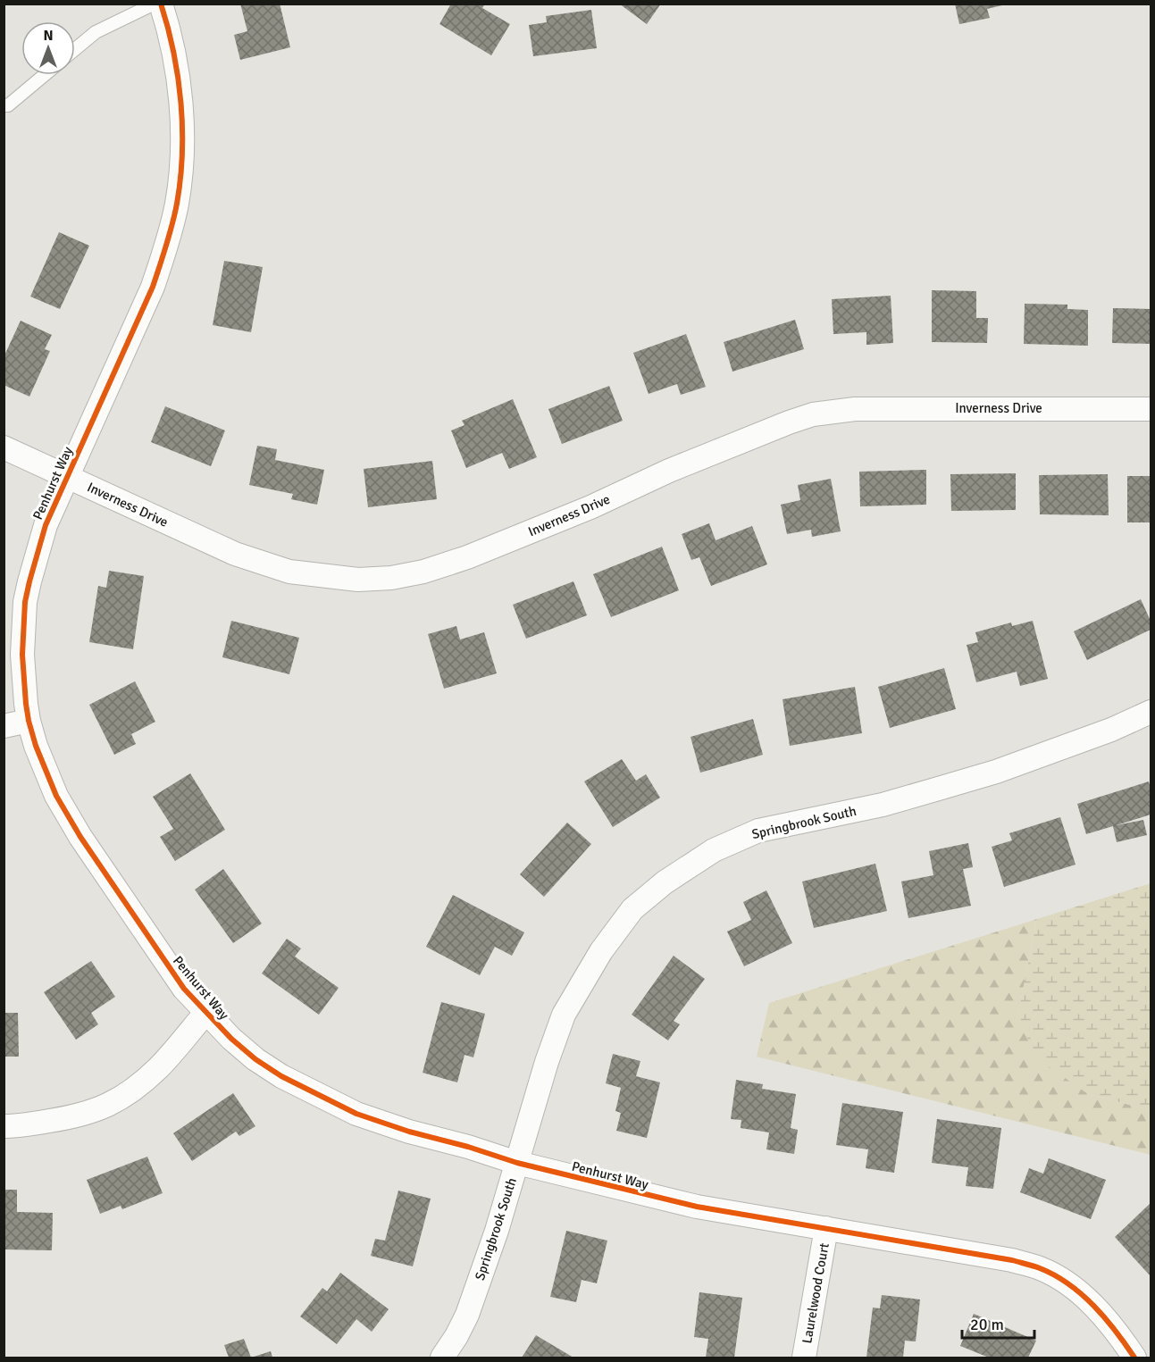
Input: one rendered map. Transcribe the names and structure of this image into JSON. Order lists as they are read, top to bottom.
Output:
{
  "streets": {
    "street": [
      "Inverness Drive",
      "Penhurst Way",
      "Springbrook South",
      "Laurelwood Court"
    ]
  },
  "crossings": [
    ["Inverness Drive", "Penhurst Way"],
    ["Penhurst Way", "Springbrook South"],
    ["Penhurst Way", "Laurelwood Court"]
  ],
  "scale_bar": "20 m",
  "north": "top"
}
